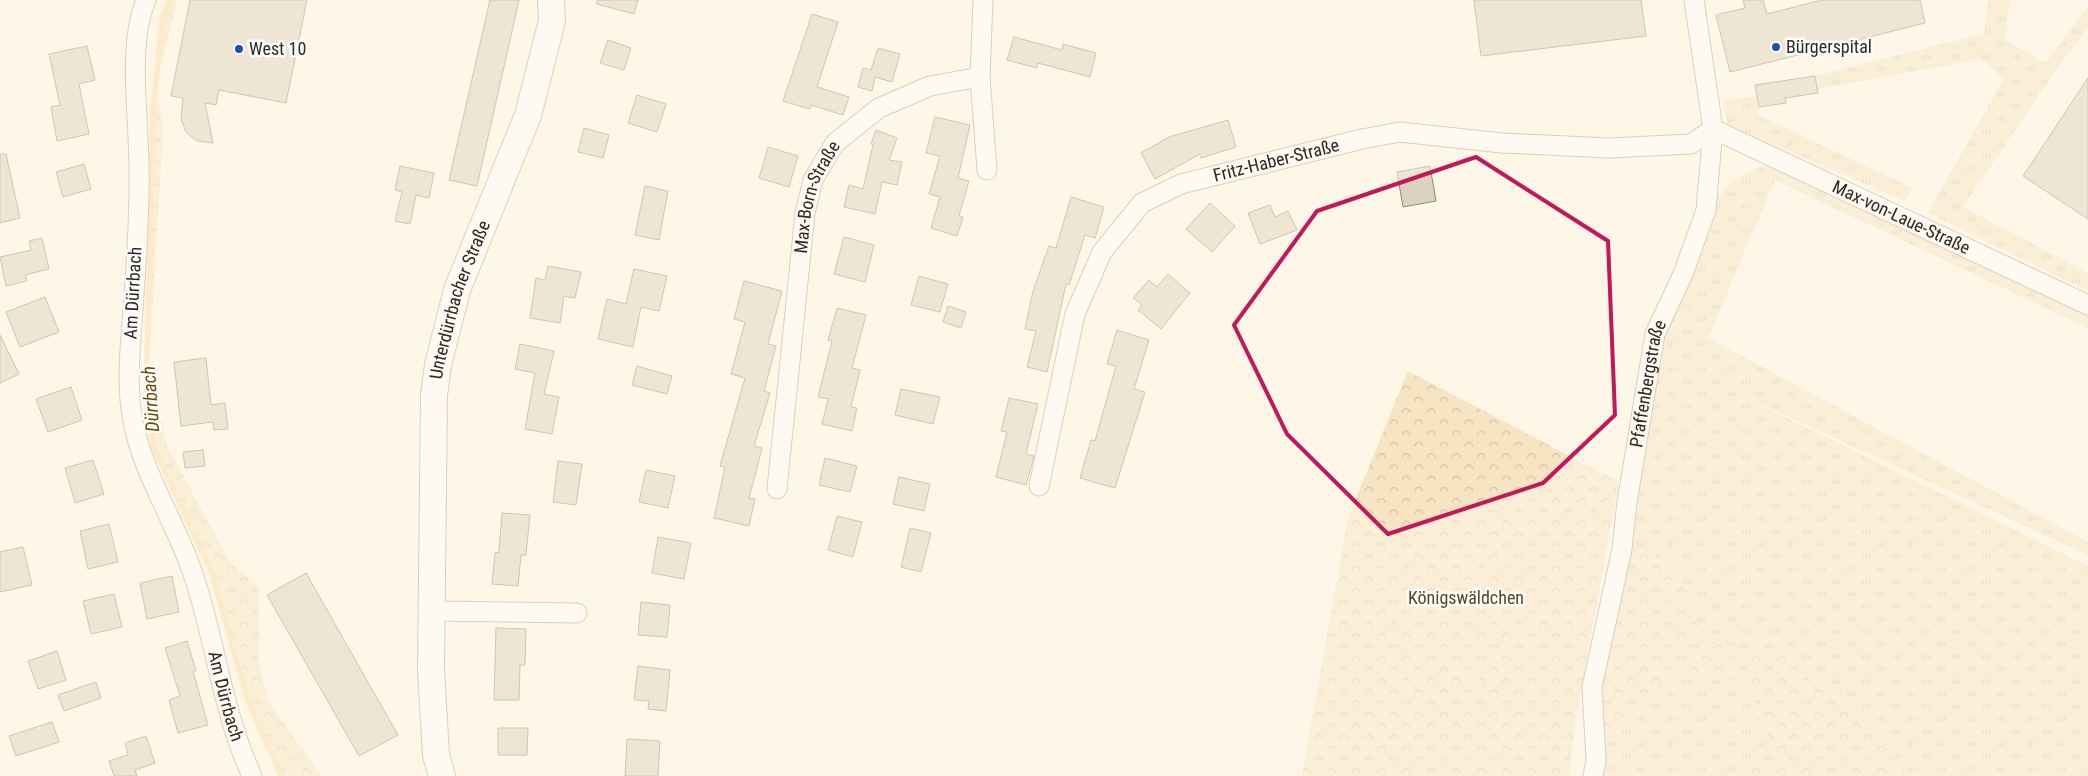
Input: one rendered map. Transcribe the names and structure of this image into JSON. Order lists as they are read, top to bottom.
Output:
{
  "streets": {
    "street": [
      "Fritz-Haber-Straße",
      "Max-Born-Straße",
      "Max-von-Laue-Straße",
      "Am Dürrbach",
      "Unterdürrbacher Straße",
      "Pfaffenbergstraße"
    ]
  },
  "crossings": [
    ["Fritz-Haber-Straße", "Max-von-Laue-Straße"],
    ["Fritz-Haber-Straße", "Pfaffenbergstraße"],
    ["Max-von-Laue-Straße", "Pfaffenbergstraße"]
  ],
  "water": ["Dürrbach"],
  "parks": ["Königswäldchen"],
  "places": ["Bürgerspital", "West 10"]
}
